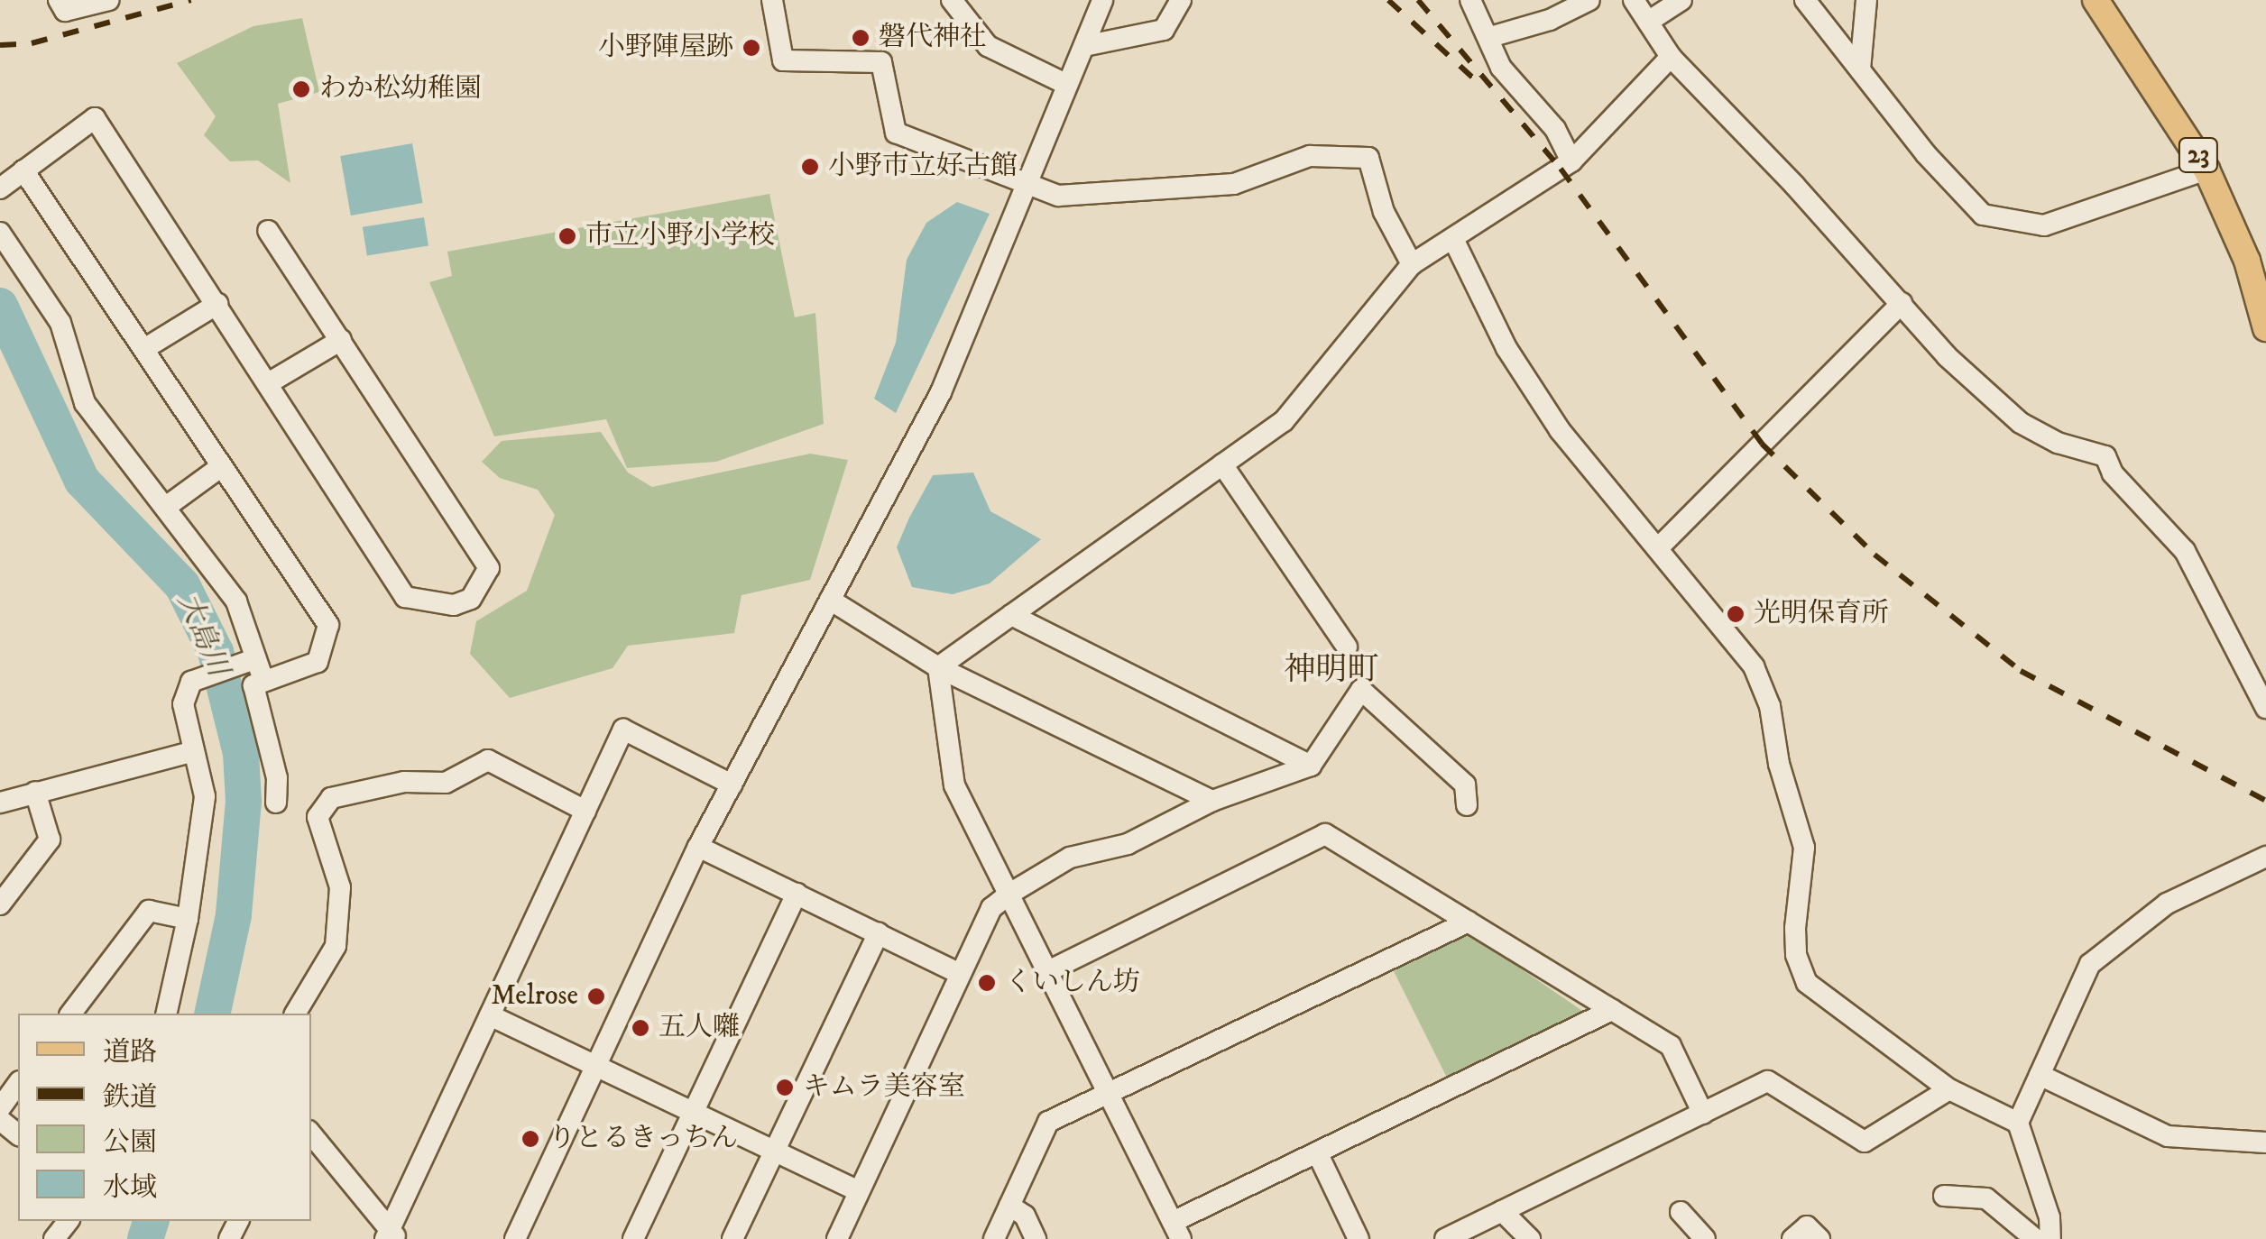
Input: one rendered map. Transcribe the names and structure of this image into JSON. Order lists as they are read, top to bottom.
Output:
{
  "streets": {
    "main road": ["23"]
  },
  "districts": ["神明町"],
  "water": ["大島川"],
  "places": [
    "磐代神社",
    "小野陣屋跡",
    "わか松幼稚園",
    "小野市立好古館",
    "市立小野小学校",
    "光明保育所",
    "くいしん坊",
    "Melrose",
    "五人囃",
    "キムラ美容室",
    "りとるきっちん"
  ],
  "legend": [
    "道路",
    "鉄道",
    "公園",
    "水域"
  ]
}
